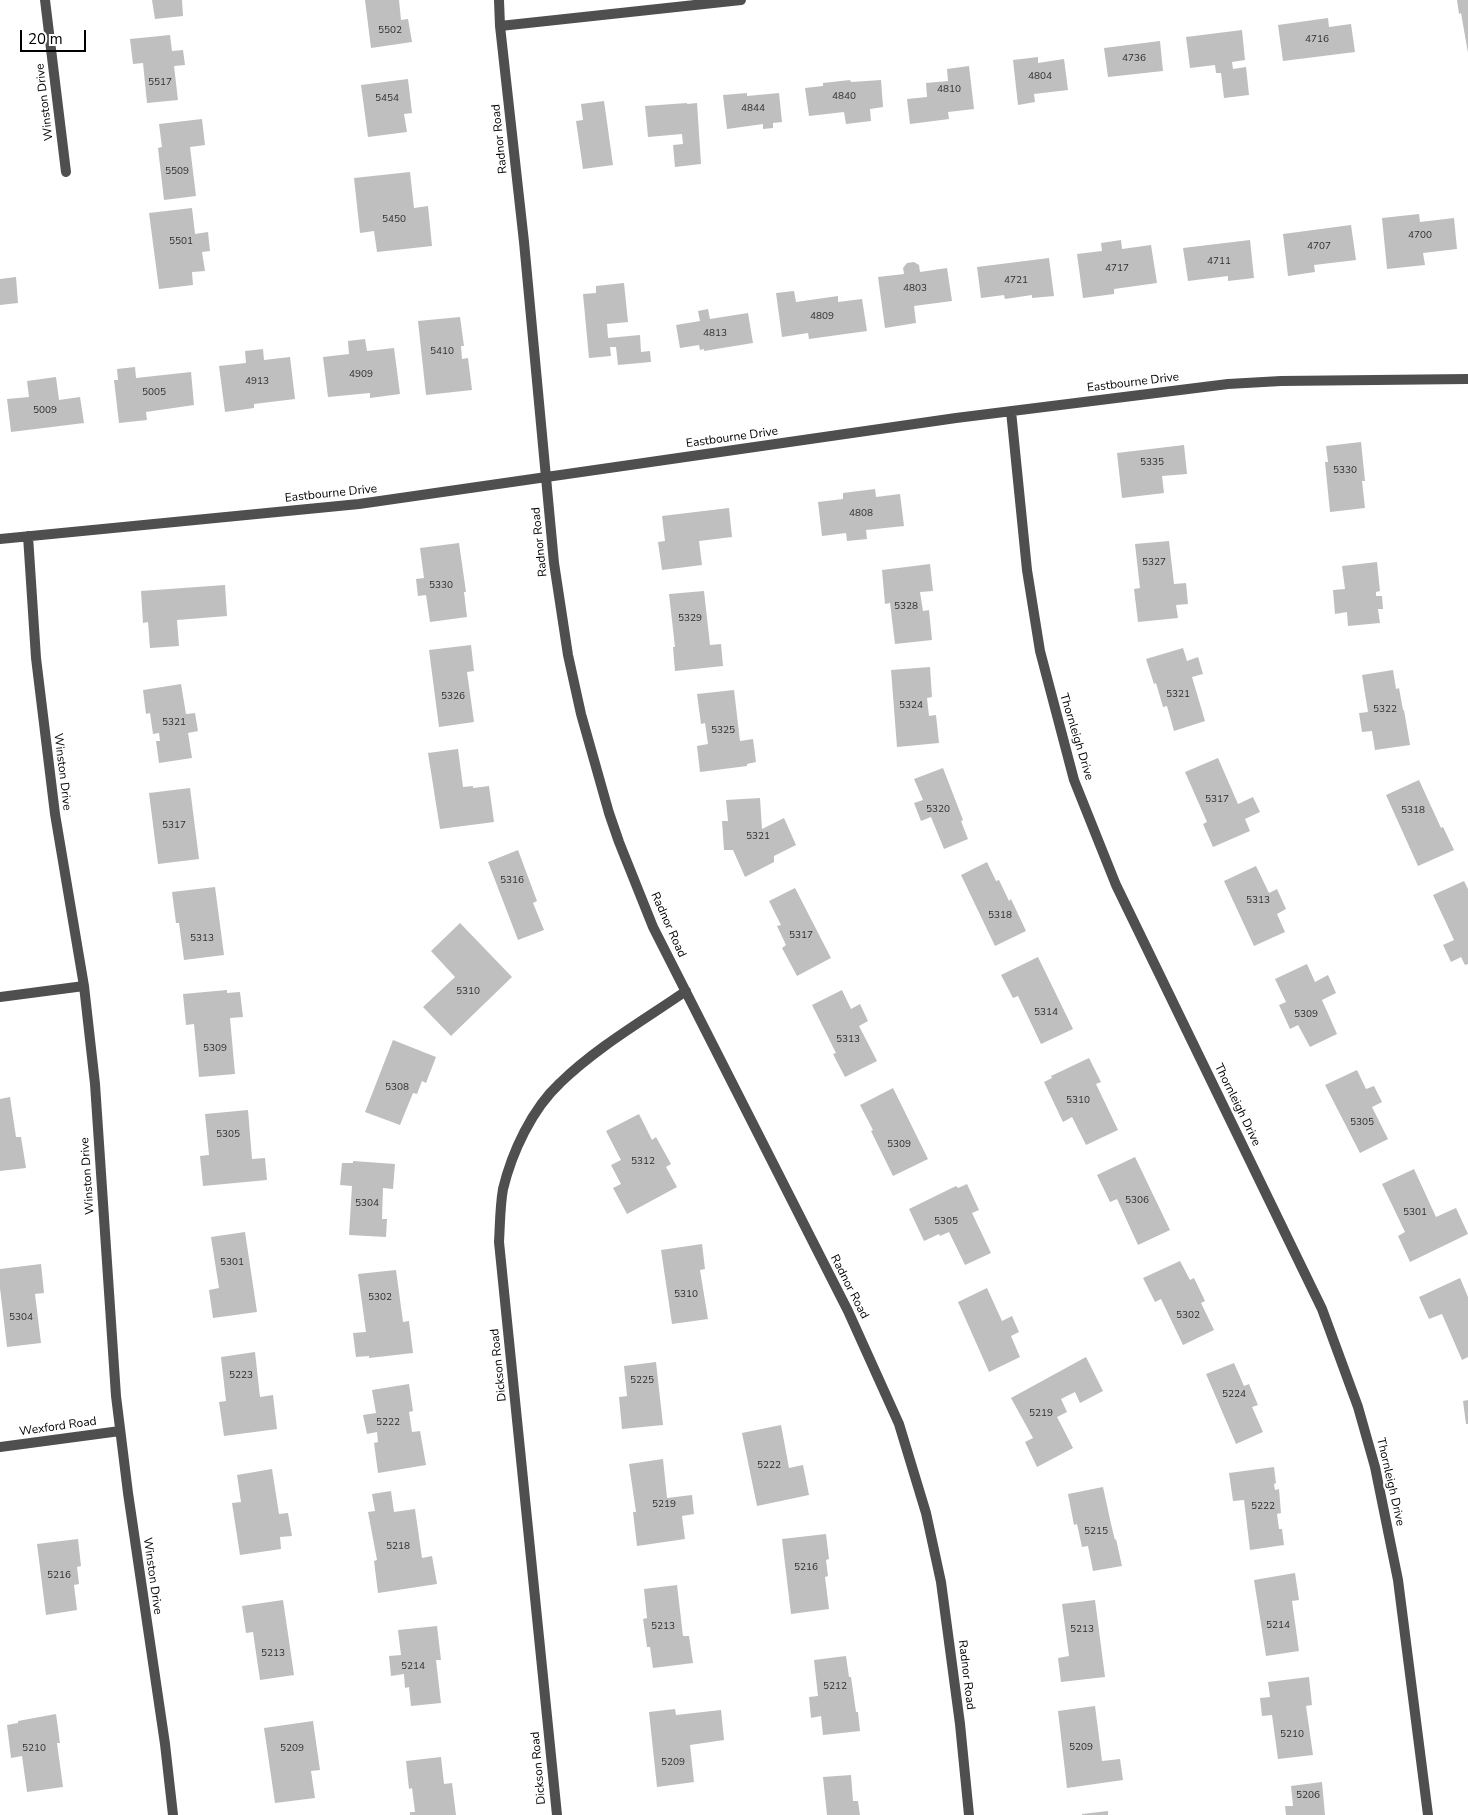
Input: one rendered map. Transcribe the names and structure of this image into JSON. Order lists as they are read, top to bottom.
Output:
{
  "streets": {
    "street": [
      "Winston Drive",
      "Radnor Road",
      "Eastbourne Drive",
      "Thornleigh Drive",
      "Dickson Road",
      "Wexford Road"
    ]
  },
  "crossings": [
    ["Winston Drive", "Eastbourne Drive"],
    ["Winston Drive", "Wexford Road"],
    ["Radnor Road", "Eastbourne Drive"],
    ["Radnor Road", "Dickson Road"],
    ["Eastbourne Drive", "Thornleigh Drive"]
  ],
  "house_numbers": [
    "5502",
    "4716",
    "4736",
    "4804",
    "5517",
    "4810",
    "4840",
    "5454",
    "4844",
    "5509",
    "5450",
    "4700",
    "5501",
    "4707",
    "4711",
    "4717",
    "4721",
    "4803",
    "4809",
    "4813",
    "5410",
    "4909",
    "4913",
    "5005",
    "5009",
    "5335",
    "5330",
    "4808",
    "5327",
    "5330",
    "5328",
    "5329",
    "5321",
    "5326",
    "5324",
    "5322",
    "5321",
    "5325",
    "5317",
    "5320",
    "5318",
    "5317",
    "5321",
    "5316",
    "5313",
    "5318",
    "5317",
    "5313",
    "5310",
    "5314",
    "5309",
    "5313",
    "5309",
    "5308",
    "5310",
    "5305",
    "5305",
    "5309",
    "5312",
    "5306",
    "5304",
    "5301",
    "5305",
    "5301",
    "5310",
    "5302",
    "5302",
    "5304",
    "5223",
    "5225",
    "5224",
    "5219",
    "5222",
    "5222",
    "5219",
    "5222",
    "5215",
    "5218",
    "5216",
    "5216",
    "5214",
    "5213",
    "5213",
    "5213",
    "5214",
    "5212",
    "5210",
    "5209",
    "5210",
    "5209",
    "5209",
    "5206"
  ],
  "scale_bar": "20 m"
}
